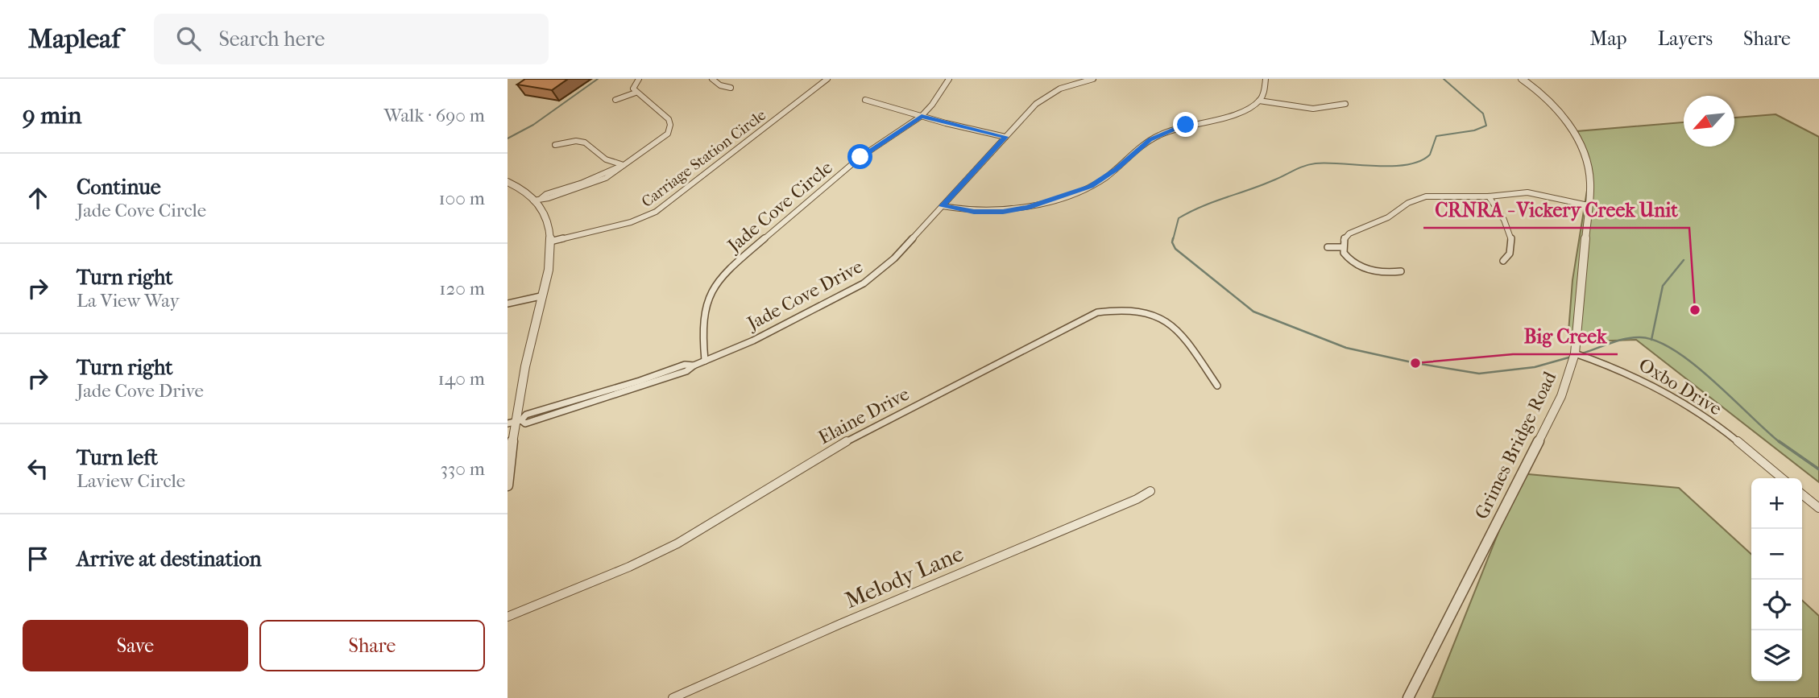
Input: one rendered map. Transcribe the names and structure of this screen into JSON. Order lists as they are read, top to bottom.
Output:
{
  "streets": {
    "street": [
      "Carriage Station Circle",
      "Jade Cove Circle",
      "Jade Cove Drive",
      "Oxbo Drive",
      "Elaine Drive",
      "Grimes Bridge Road",
      "Melody Lane"
    ]
  },
  "crossings": [
    ["Jade Cove Circle", "Jade Cove Drive"],
    ["Oxbo Drive", "Grimes Bridge Road"]
  ],
  "places": ["CRNRA - Vickery Creek Unit", "Big Creek"],
  "north": "bottom left",
  "page": {
    "header": "Mapleaf",
    "search": "Search here",
    "nav": ["Map", "Layers", "Share"],
    "heading": ["9 min", "Walk · 690 m"],
    "list": [
      ["Continue", "Jade Cove Circle", "100 m"],
      ["Turn right", "La View Way", "120 m"],
      ["Turn right", "Jade Cove Drive", "140 m"],
      ["Turn left", "Laview Circle", "330 m"],
      "Arrive at destination"
    ],
    "map_buttons": ["+", "−"],
    "buttons": ["Save", "Share"]
  }
}
